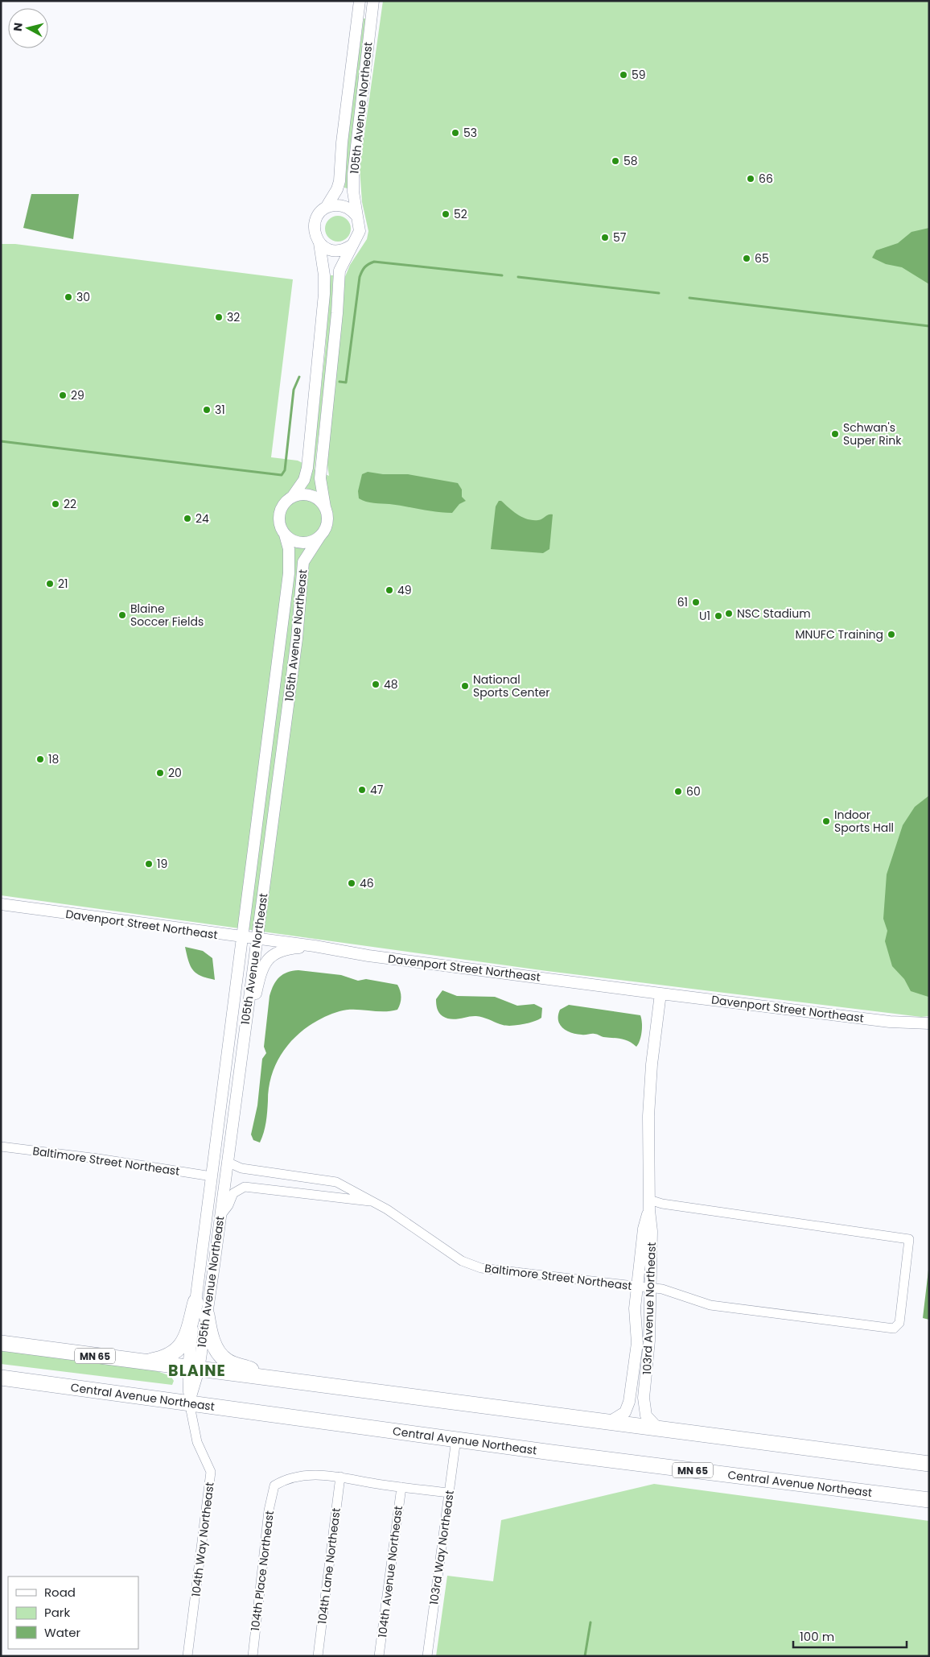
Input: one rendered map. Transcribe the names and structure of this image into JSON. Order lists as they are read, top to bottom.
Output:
{
  "streets": {
    "highway": ["MN 65", "Central Avenue Northeast"],
    "street": [
      "105th Avenue Northeast",
      "Davenport Street Northeast",
      "Baltimore Street Northeast",
      "103rd Avenue Northeast",
      "104th Way Northeast",
      "103rd Way Northeast",
      "104th Lane Northeast",
      "104th Place Northeast",
      "104th Avenue Northeast"
    ]
  },
  "crossings": [
    ["105th Avenue Northeast", "Davenport Street Northeast"],
    ["105th Avenue Northeast", "Baltimore Street Northeast"],
    ["105th Avenue Northeast", "MN 65"],
    ["105th Avenue Northeast", "Central Avenue Northeast"],
    ["105th Avenue Northeast", "104th Way Northeast"],
    ["Davenport Street Northeast", "103rd Avenue Northeast"],
    ["Baltimore Street Northeast", "103rd Avenue Northeast"],
    ["103rd Avenue Northeast", "MN 65"],
    ["Central Avenue Northeast", "104th Way Northeast"],
    ["Central Avenue Northeast", "103rd Way Northeast"],
    ["104th Lane Northeast", "104th Place Northeast"]
  ],
  "districts": ["BLAINE"],
  "places": [
    "59",
    "53",
    "58",
    "66",
    "52",
    "57",
    "65",
    "30",
    "32",
    "29",
    "31",
    "Schwan's Super Rink",
    "22",
    "24",
    "21",
    "49",
    "61",
    "NSC Stadium",
    "Blaine Soccer Fields",
    "U1",
    "MNUFC Training",
    "48",
    "National Sports Center",
    "18",
    "20",
    "47",
    "60",
    "Indoor Sports Hall",
    "19",
    "46"
  ],
  "legend": ["Road", "Park", "Water"],
  "scale_bar": "100 m",
  "north": "left"
}
